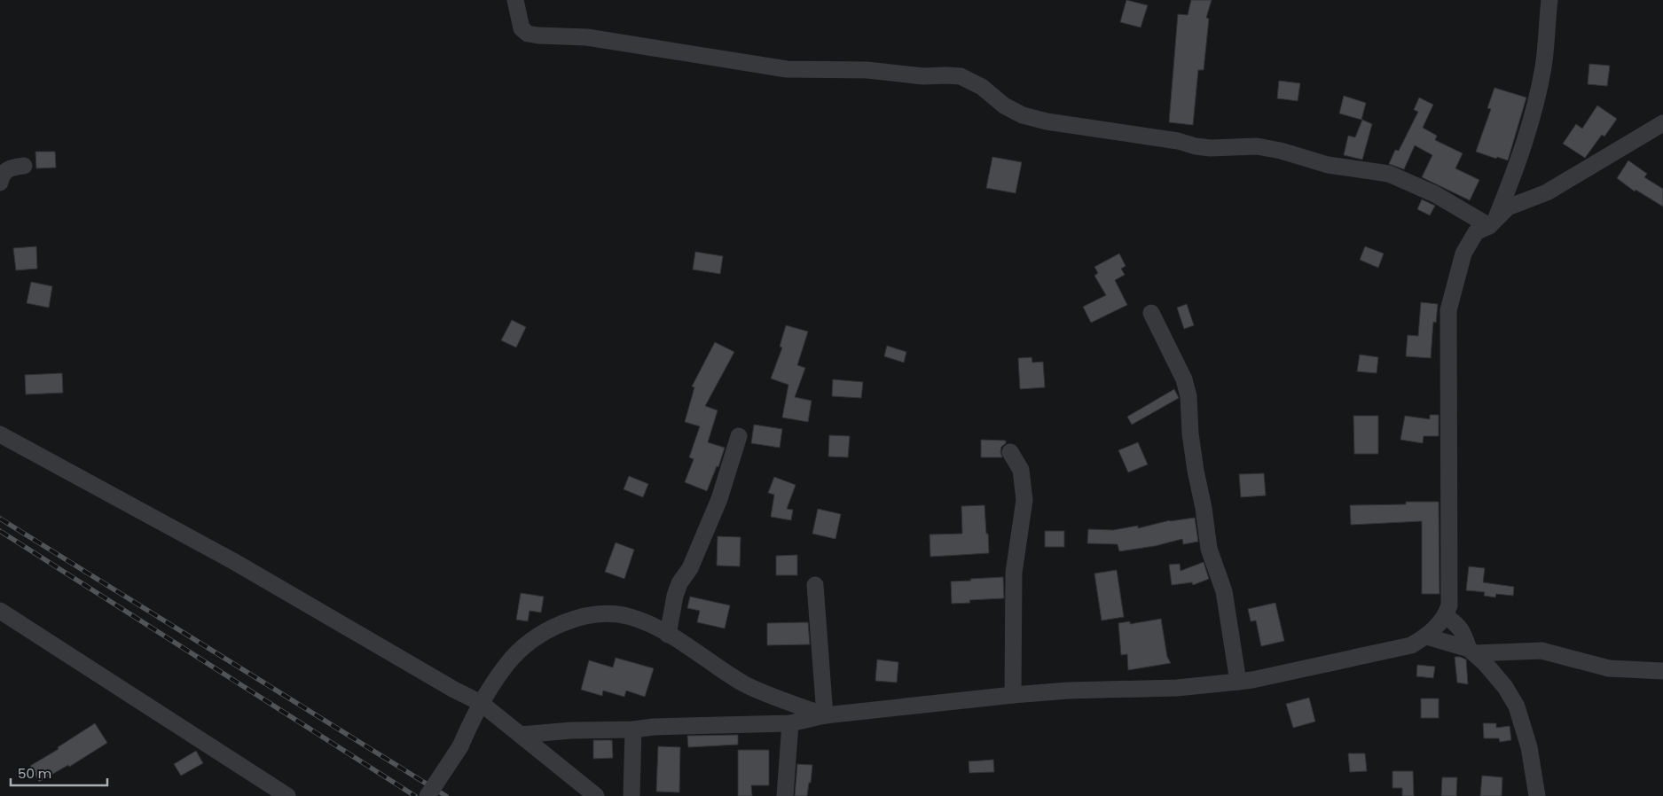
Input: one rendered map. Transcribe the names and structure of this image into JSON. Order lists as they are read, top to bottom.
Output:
{
  "scale_bar": "50 m"
}
